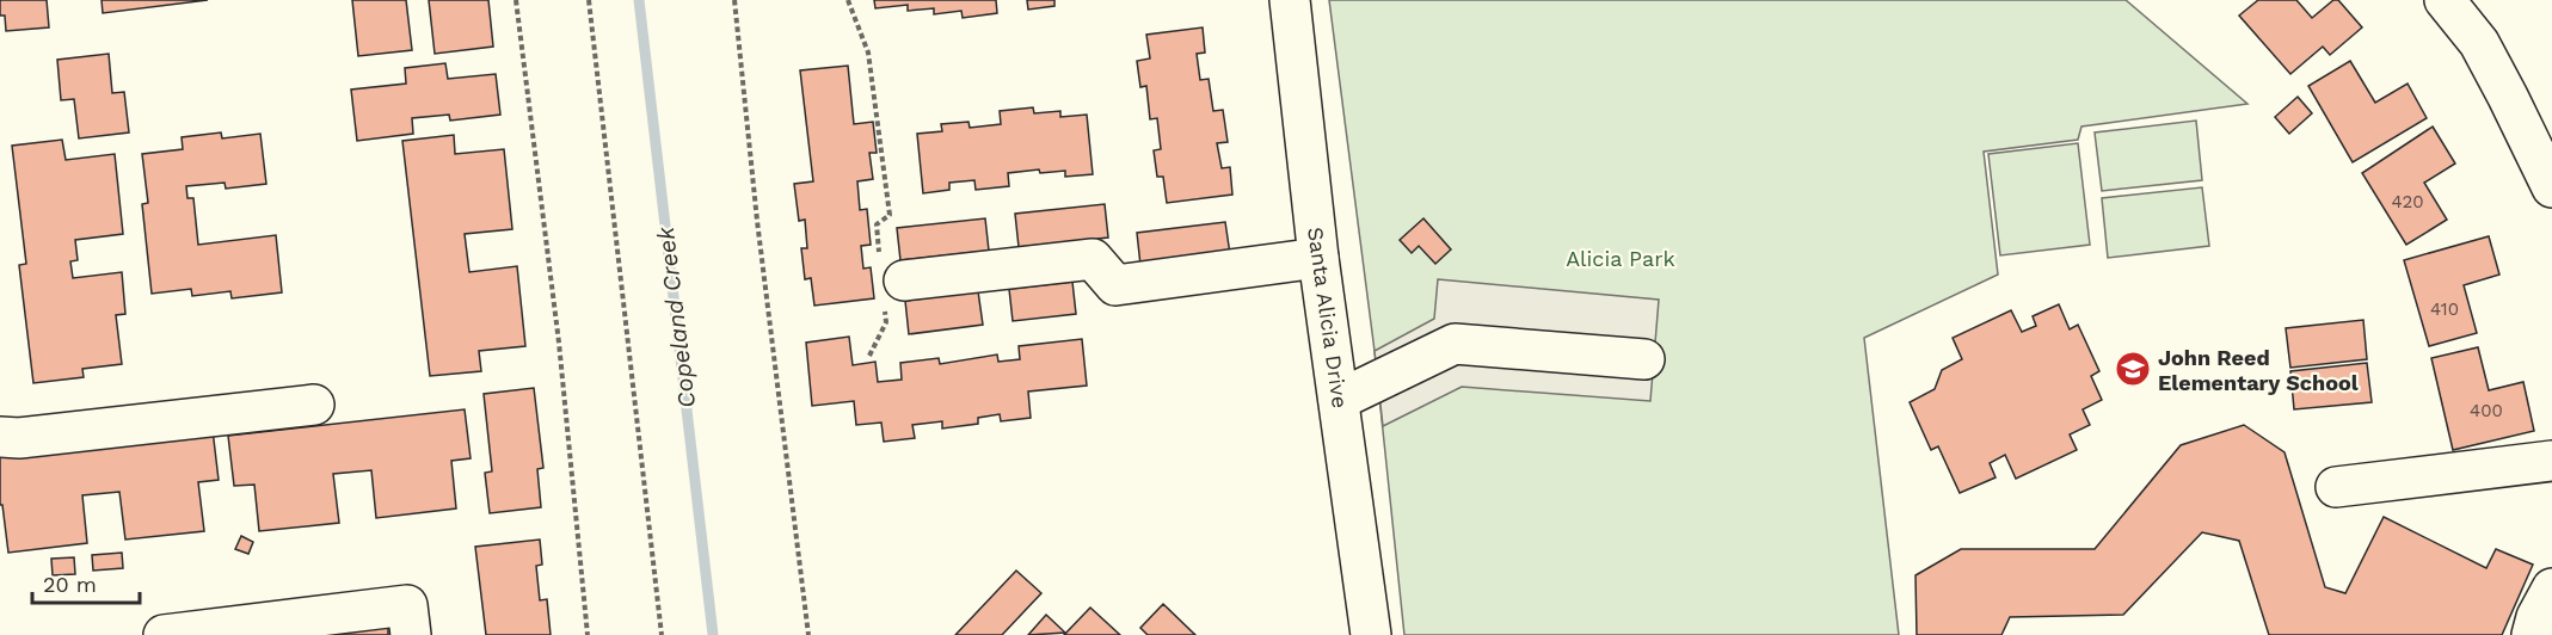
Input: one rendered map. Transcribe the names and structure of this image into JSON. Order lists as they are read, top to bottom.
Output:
{
  "streets": {
    "street": ["Santa Alicia Drive"]
  },
  "water": ["Copeland Creek"],
  "parks": ["Alicia Park"],
  "places": {
    "school or university": ["John Reed Elementary School"]
  },
  "house_numbers": ["420", "410", "400"],
  "scale_bar": "20 m"
}
